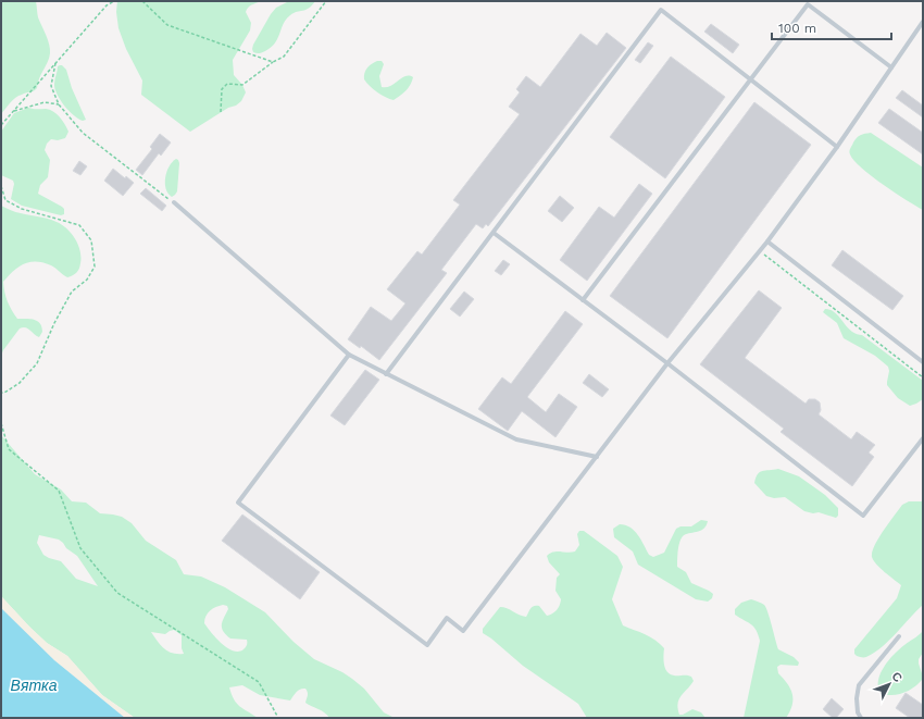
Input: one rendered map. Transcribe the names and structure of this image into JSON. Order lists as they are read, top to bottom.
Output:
{
  "water": ["Вятка"],
  "scale_bar": "100 m",
  "north": "top right"
}
